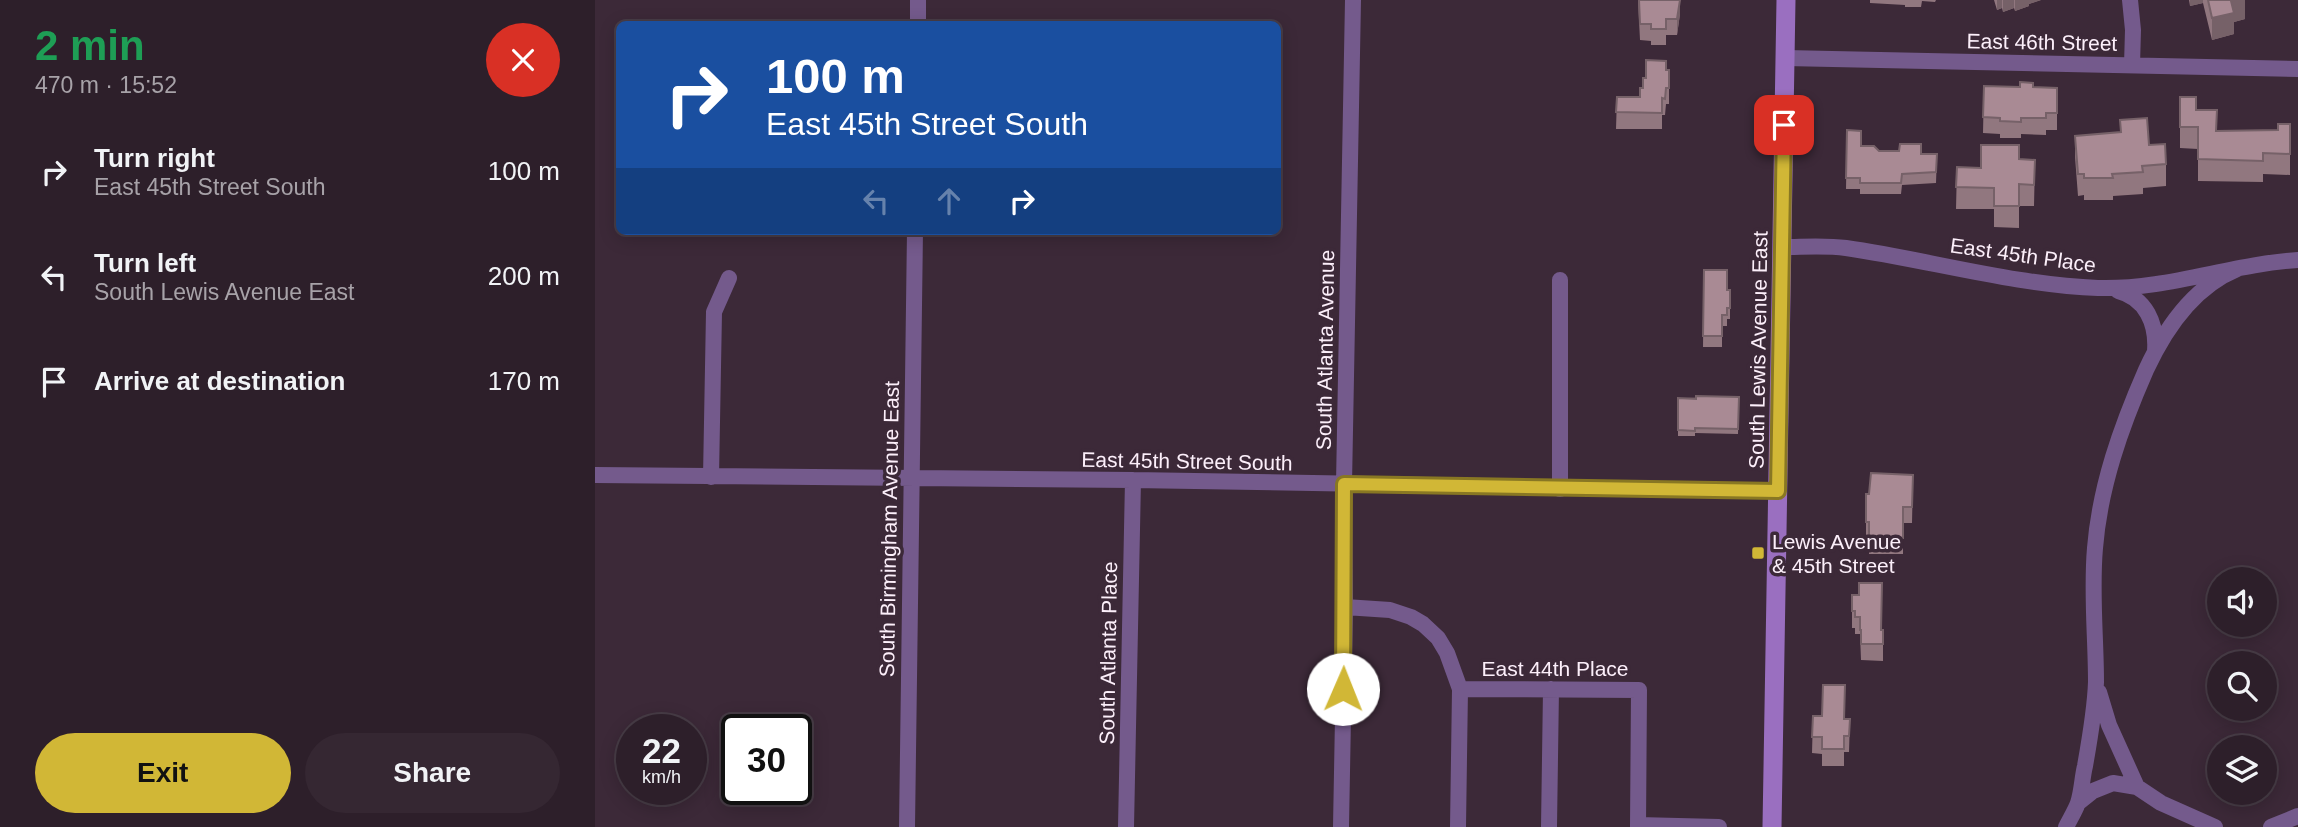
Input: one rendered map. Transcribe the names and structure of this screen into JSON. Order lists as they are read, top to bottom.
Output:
{
  "streets": {
    "main road": ["South Lewis Avenue East"],
    "street": [
      "East 46th Street",
      "East 45th Place",
      "South Atlanta Avenue",
      "East 45th Street South",
      "South Birmingham Avenue East",
      "South Atlanta Place",
      "East 44th Place"
    ]
  },
  "crossings": [
    ["East 46th Street", "South Lewis Avenue East"],
    ["East 45th Place", "South Lewis Avenue East"],
    ["South Atlanta Avenue", "East 45th Street South"],
    ["South Atlanta Avenue", "East 44th Place"],
    ["South Lewis Avenue East", "East 45th Street South"],
    ["East 45th Street South", "South Birmingham Avenue East"],
    ["East 45th Street South", "South Atlanta Place"]
  ],
  "places": {
    "transit": ["Lewis Avenue & 45th Street"]
  },
  "page": {
    "heading": ["2 min", "470 m · 15:52"],
    "turn": ["100 m", "East 45th Street South"],
    "list": [
      {
        "name": "Turn right",
        "note": "East 45th Street South",
        "value": "100 m"
      },
      {
        "name": "Turn left",
        "note": "South Lewis Avenue East",
        "value": "200 m"
      },
      {
        "name": "Arrive at destination",
        "value": "170 m"
      }
    ],
    "speed": "22 km/h",
    "limit": "30",
    "buttons": ["Exit", "Share"]
  }
}
